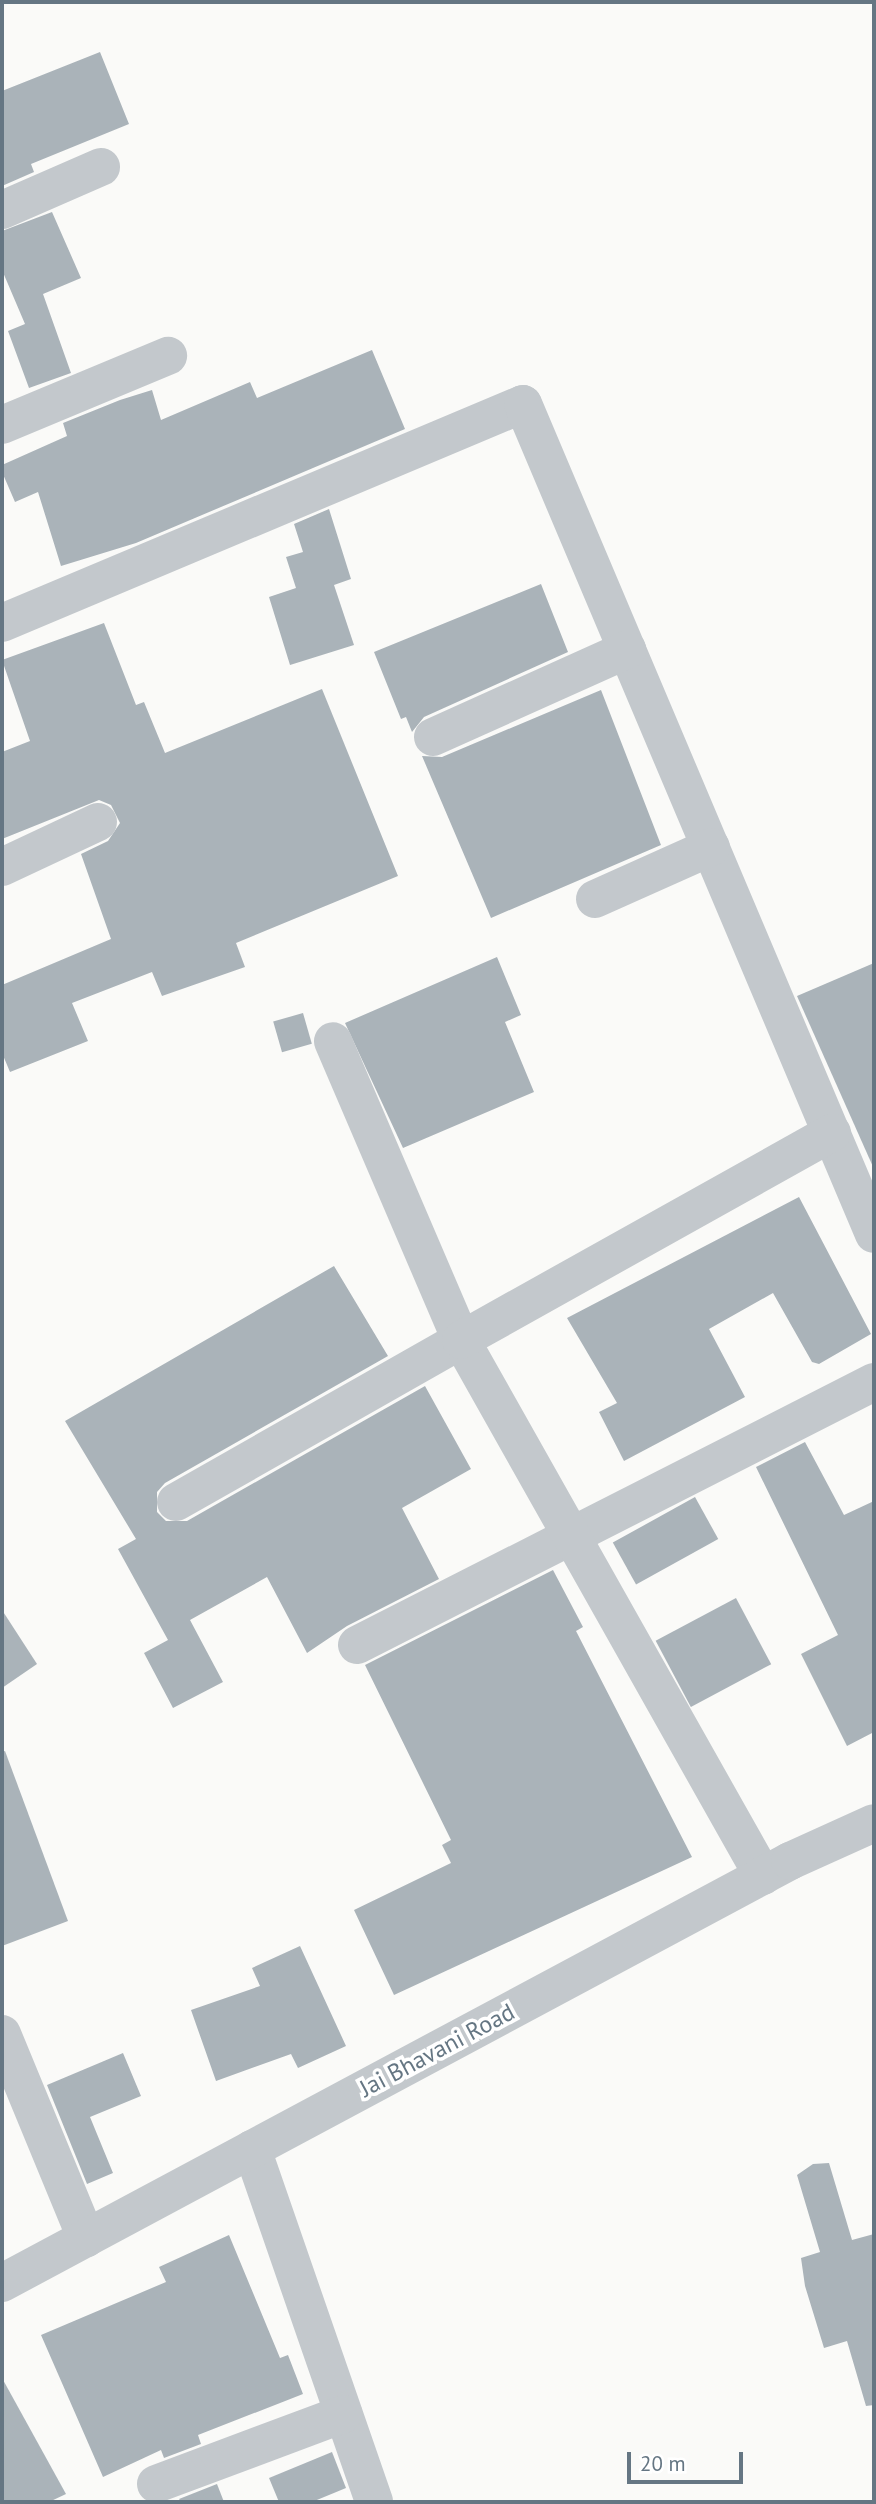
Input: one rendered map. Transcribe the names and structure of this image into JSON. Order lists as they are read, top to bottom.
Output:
{
  "streets": {
    "street": ["Jai Bhavani Road"]
  },
  "scale_bar": "20 m"
}
